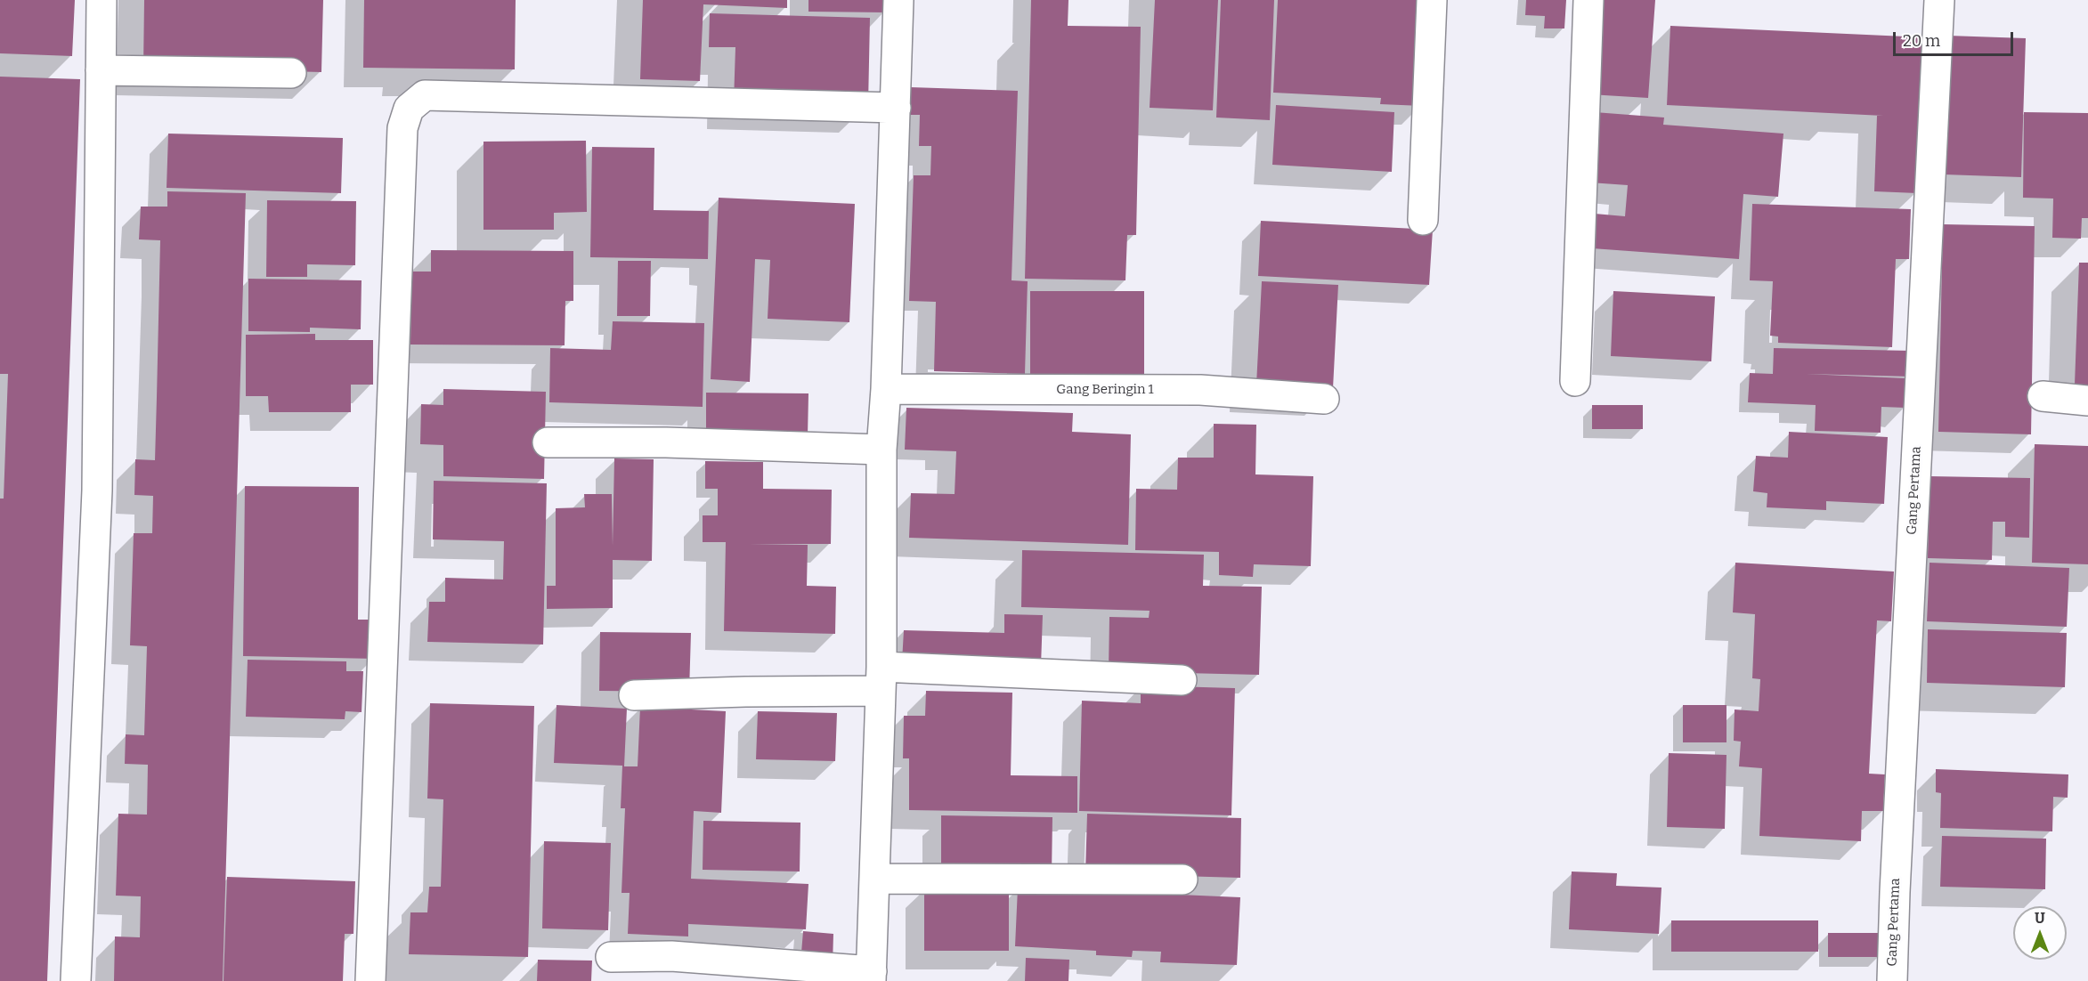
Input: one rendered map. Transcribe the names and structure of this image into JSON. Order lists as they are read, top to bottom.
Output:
{
  "streets": {
    "street": ["Gang Beringin 1", "Gang Pertama"]
  },
  "scale_bar": "20 m",
  "north": "top"
}
